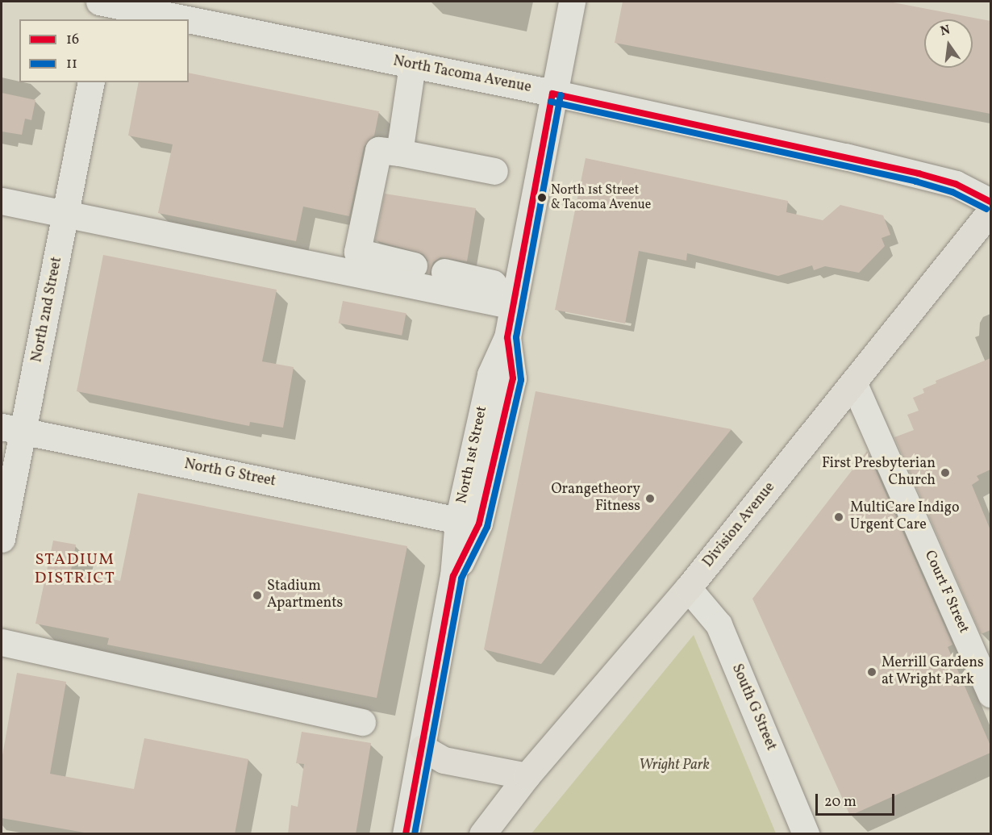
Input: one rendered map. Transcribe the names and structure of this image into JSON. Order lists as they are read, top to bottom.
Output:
{
  "streets": {
    "main road": ["Division Avenue"],
    "street": [
      "North Tacoma Avenue",
      "North 2nd Street",
      "North 1st Street",
      "North G Street",
      "Court F Street",
      "South G Street"
    ]
  },
  "crossings": [
    ["North Tacoma Avenue", "North 1st Street"],
    ["North 2nd Street", "North G Street"],
    ["North 1st Street", "North G Street"],
    ["Division Avenue", "Court F Street"],
    ["Division Avenue", "South G Street"]
  ],
  "districts": ["STADIUM DISTRICT"],
  "parks": ["Wright Park"],
  "places": [
    "North 1st Street & Tacoma Avenue",
    "First Presbyterian Church",
    "Orangetheory Fitness",
    "MultiCare Indigo Urgent Care",
    "Stadium Apartments",
    "Merrill Gardens at Wright Park"
  ],
  "lines": ["transit line 16", "transit line 11"],
  "legend": ["16", "11"],
  "scale_bar": "20 m",
  "north": "top"
}
